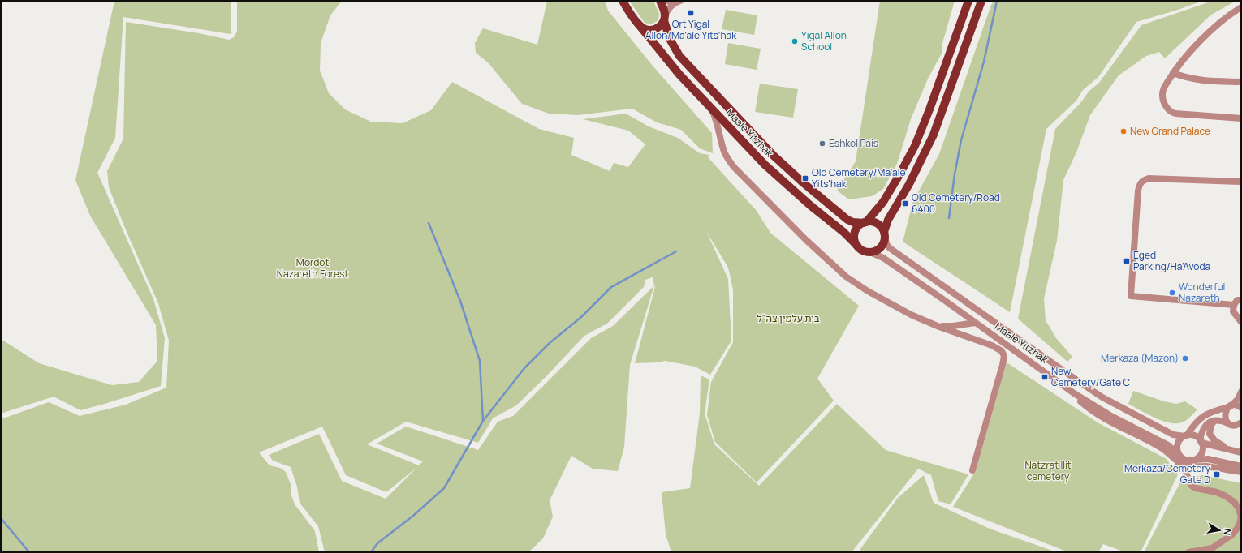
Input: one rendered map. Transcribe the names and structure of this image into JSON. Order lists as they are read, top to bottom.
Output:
{
  "streets": {
    "main road": ["Maale Yitzhak"]
  },
  "parks": ["Mordot Nazareth Forest", "בית עלמין צה\"ל", "Natzrat Ilit cemetery"],
  "places": {
    "transit": [
      "Ort Yigal Allon/Ma'ale Yits'hak",
      "Old Cemetery/Ma'ale Yits'hak",
      "Old Cemetery/Road 6400",
      "Eged Parking/Ha'Avoda",
      "New Cemetery/Gate C",
      "Merkaza/Cemetery Gate D"
    ],
    "other": [
      "Yigal Allon School",
      "New Grand Palace",
      "Eshkol Pais",
      "Wonderful Nazareth",
      "Merkaza (Mazon)"
    ]
  },
  "north": "right"
}
